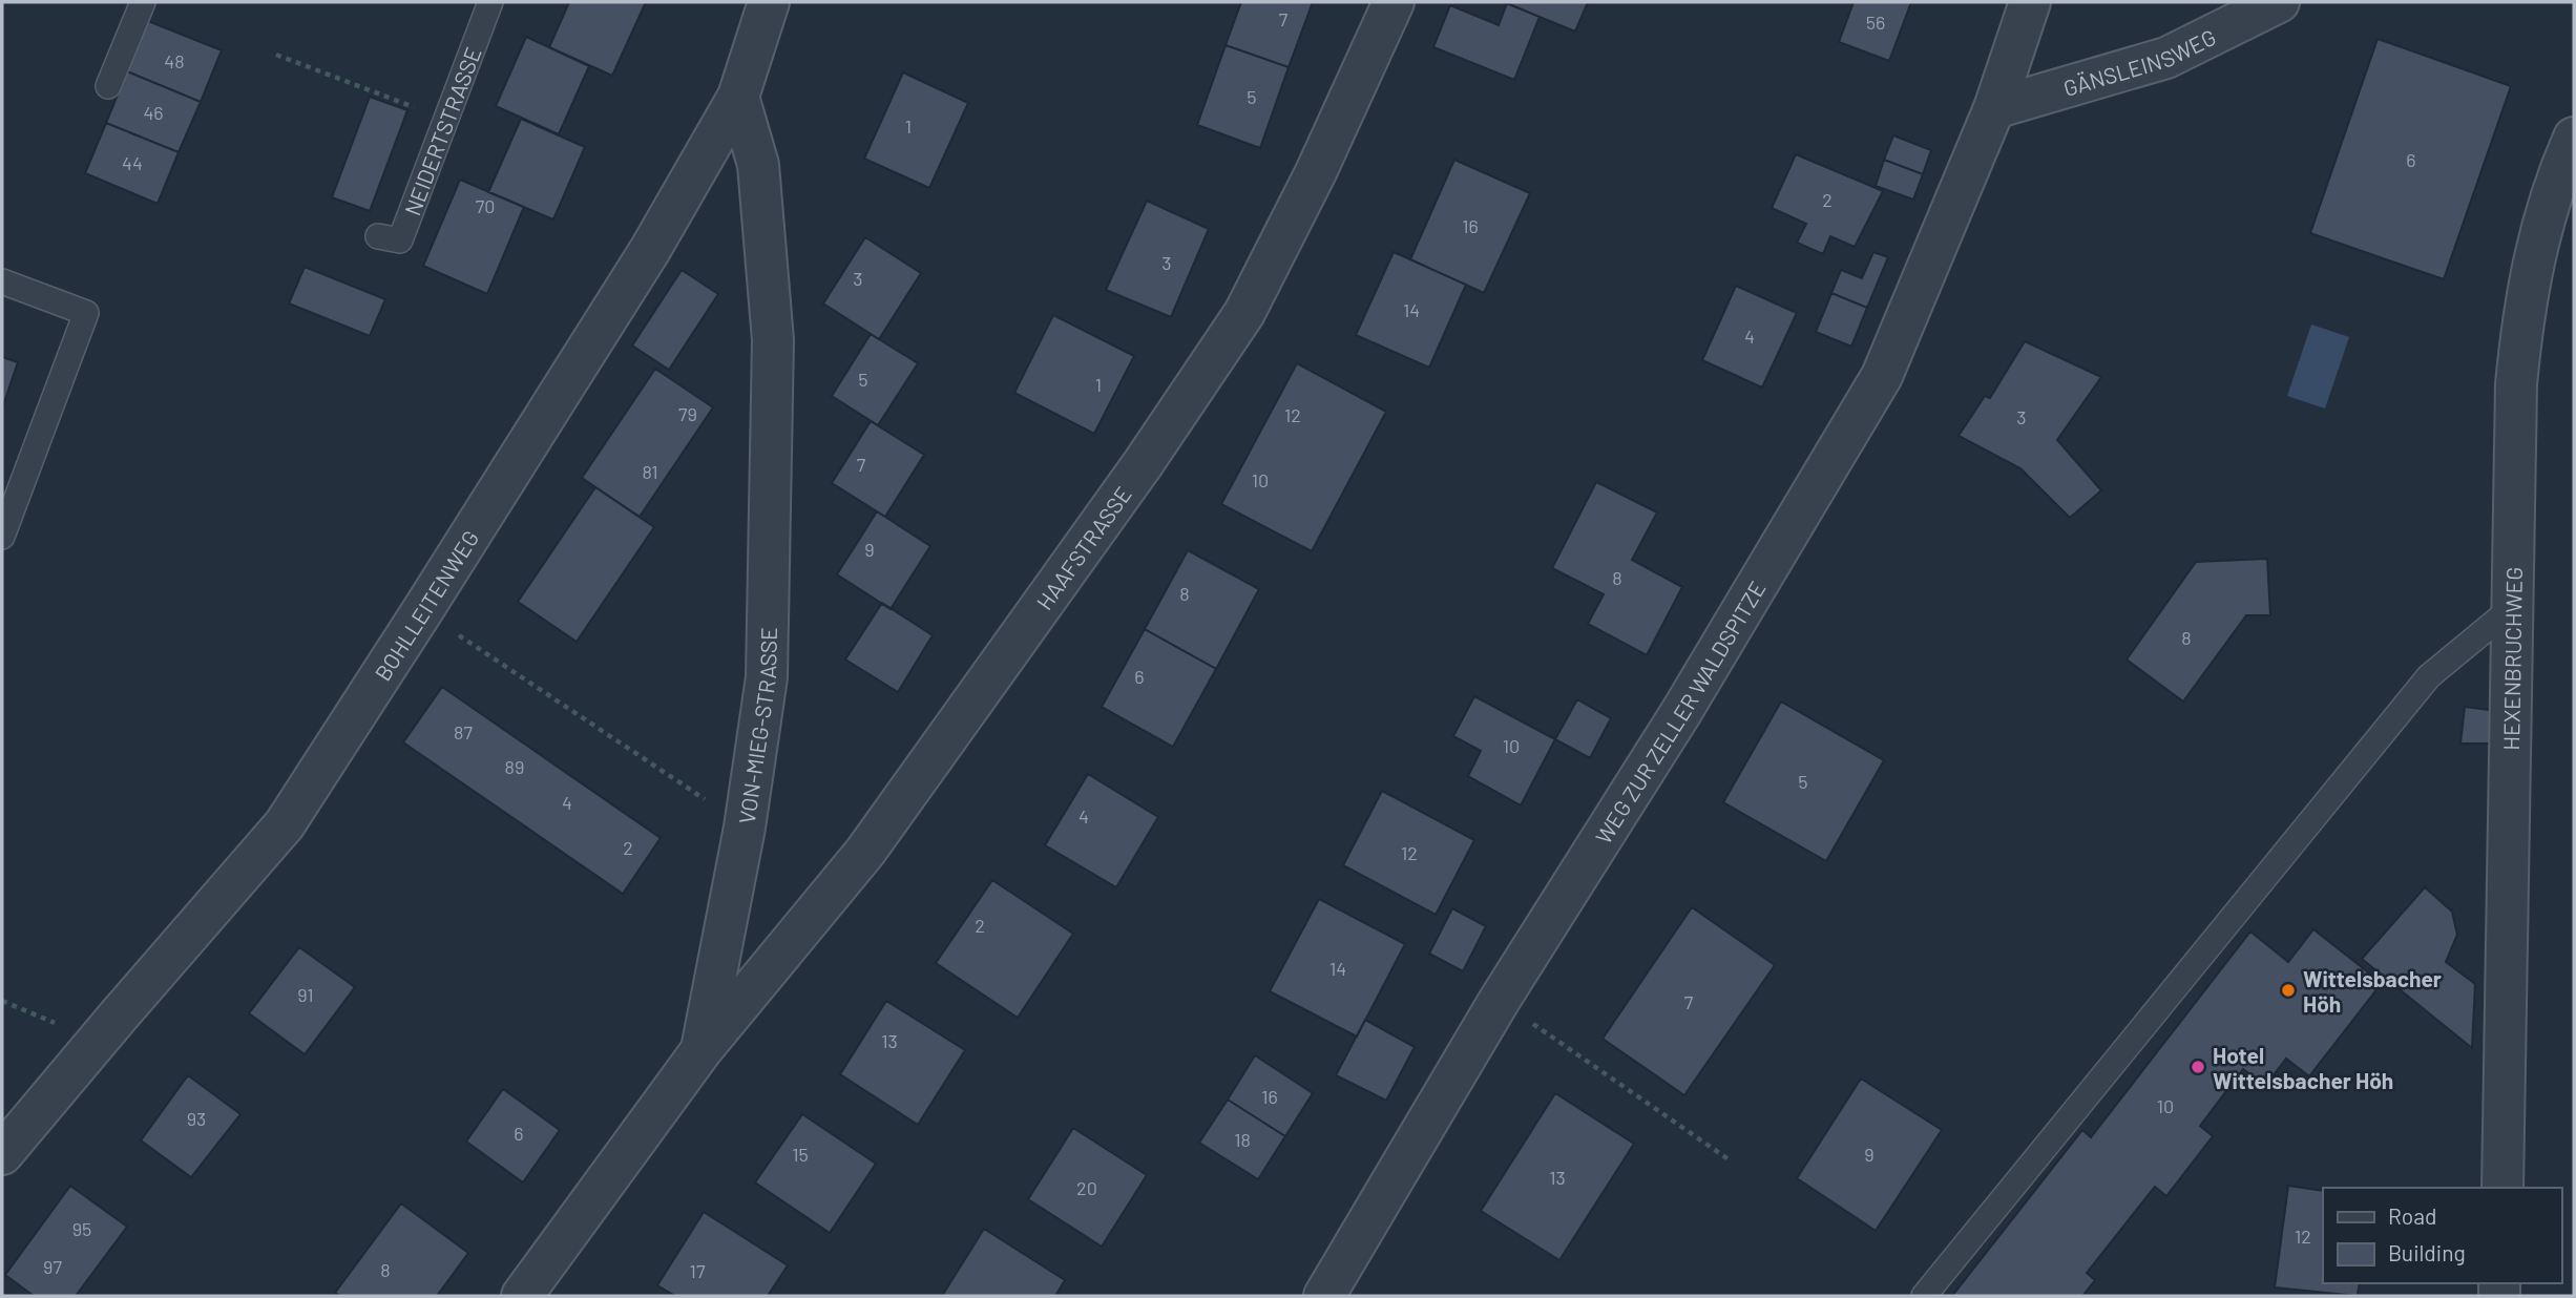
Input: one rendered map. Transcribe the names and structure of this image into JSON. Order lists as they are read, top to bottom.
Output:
{
  "streets": {
    "street": [
      "GÄNSLEINSWEG",
      "HAAFSTRASSE",
      "BOHLLEITENWEG",
      "HEXENBRUCHWEG",
      "WEG ZUR ZELLER WALDSPITZE",
      "VON-MIEG-STRASSE"
    ],
    "lane": ["NEIDERTSTRASSE"]
  },
  "crossings": [
    ["GÄNSLEINSWEG", "WEG ZUR ZELLER WALDSPITZE"],
    ["HAAFSTRASSE", "VON-MIEG-STRASSE"],
    ["BOHLLEITENWEG", "VON-MIEG-STRASSE"]
  ],
  "places": ["Wittelsbacher Höh", "Hotel Wittelsbacher Höh"],
  "house_numbers": [
    "7",
    "56",
    "48",
    "5",
    "46",
    "1",
    "6",
    "44",
    "2",
    "70",
    "16",
    "3",
    "3",
    "14",
    "4",
    "5",
    "1",
    "79",
    "12",
    "3",
    "7",
    "81",
    "10",
    "9",
    "8",
    "8",
    "8",
    "6",
    "87",
    "10",
    "89",
    "5",
    "4",
    "4",
    "2",
    "12",
    "2",
    "14",
    "91",
    "7",
    "13",
    "16",
    "10",
    "93",
    "6",
    "18",
    "15",
    "9",
    "13",
    "20",
    "95",
    "12",
    "97",
    "8",
    "17"
  ],
  "legend": ["Road", "Building"]
}
